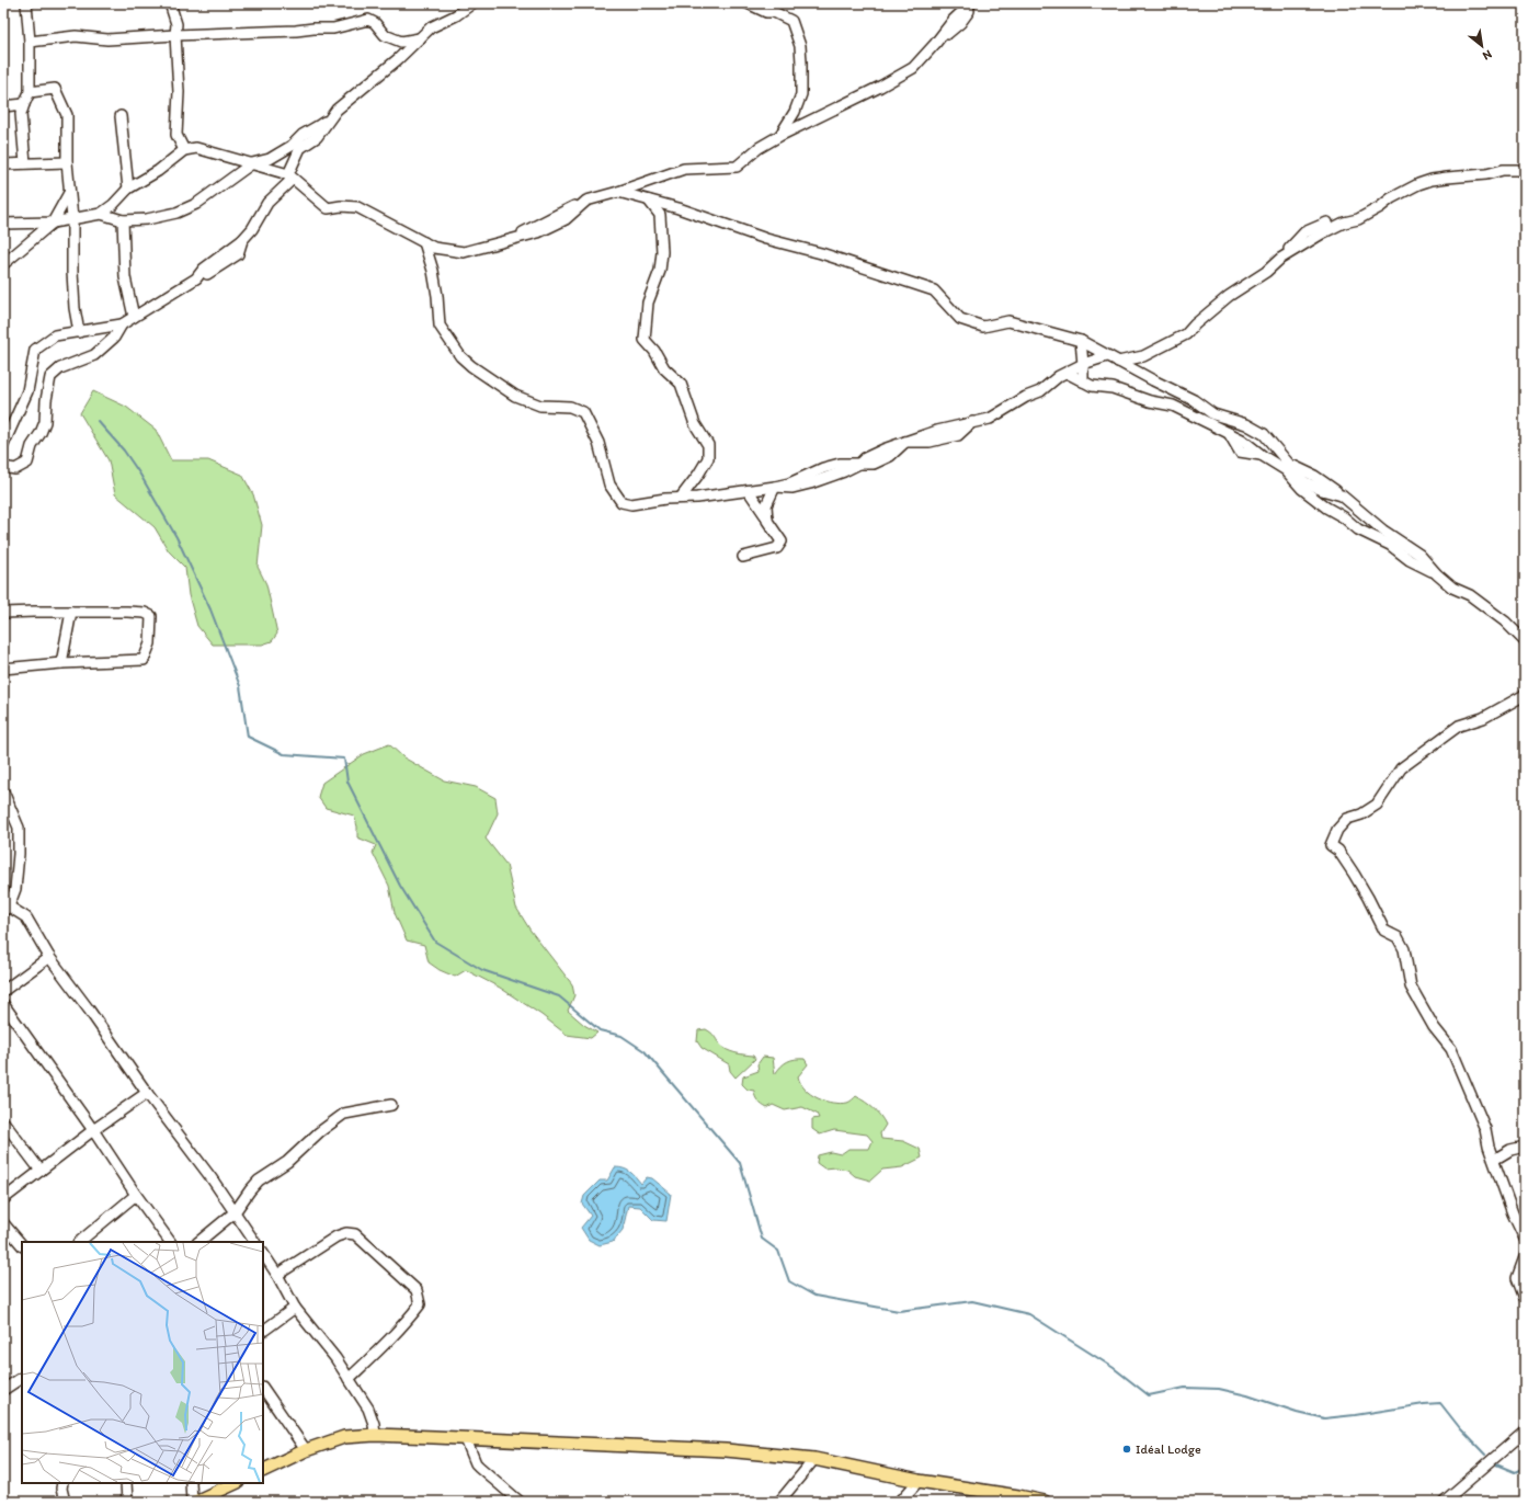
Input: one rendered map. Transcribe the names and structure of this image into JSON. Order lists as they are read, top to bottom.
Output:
{
  "places": ["Idéal Lodge"],
  "north": "bottom right"
}
